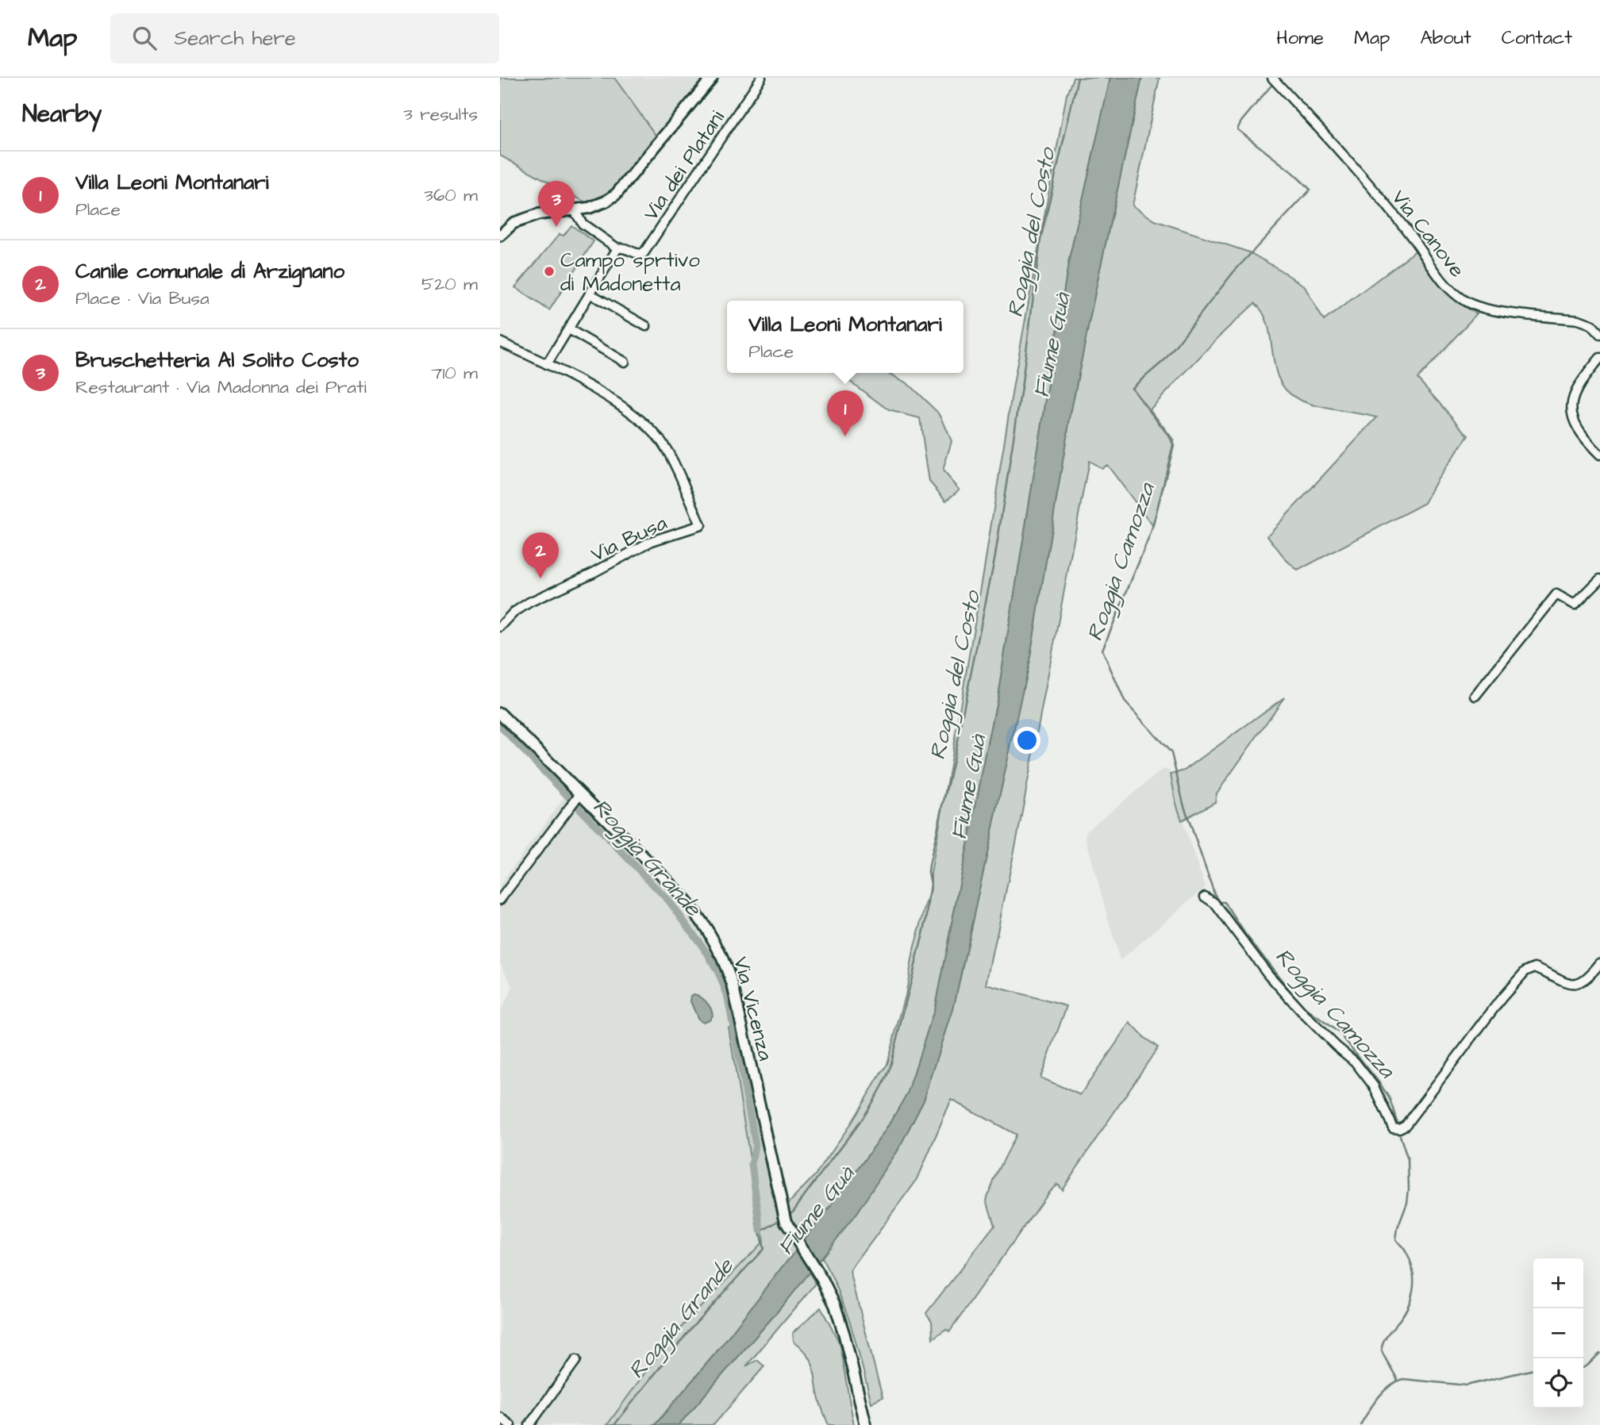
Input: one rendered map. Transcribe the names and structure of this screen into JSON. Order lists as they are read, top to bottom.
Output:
{
  "streets": {
    "main road": ["Via Vicenza"],
    "street": ["Via dei Platani", "Via Canove", "Via Busa"]
  },
  "water": [
    "Roggia del Costo",
    "Fiume Guà",
    "Roggia Camozza",
    "Roggia Grande"
  ],
  "places": ["Campo sprtivo di Madonetta"],
  "page": {
    "header": "Map",
    "search": "Search here",
    "nav": [
      "Home",
      "Map",
      "About",
      "Contact"
    ],
    "heading": ["Nearby", "3 results"],
    "list": [
      {
        "mark": "1",
        "name": "Villa Leoni Montanari",
        "note": "Place",
        "value": "360 m"
      },
      {
        "mark": "2",
        "name": "Canile comunale di Arzignano",
        "note": "Place · Via Busa",
        "value": "520 m"
      },
      {
        "mark": "3",
        "name": "Bruschetteria Al Solito Costo",
        "note": "Restaurant · Via Madonna dei Prati",
        "value": "710 m"
      }
    ],
    "pins": ["3", "1", "2"],
    "popup": ["Villa Leoni Montanari", "Place"],
    "map_buttons": ["+", "−"]
  }
}
